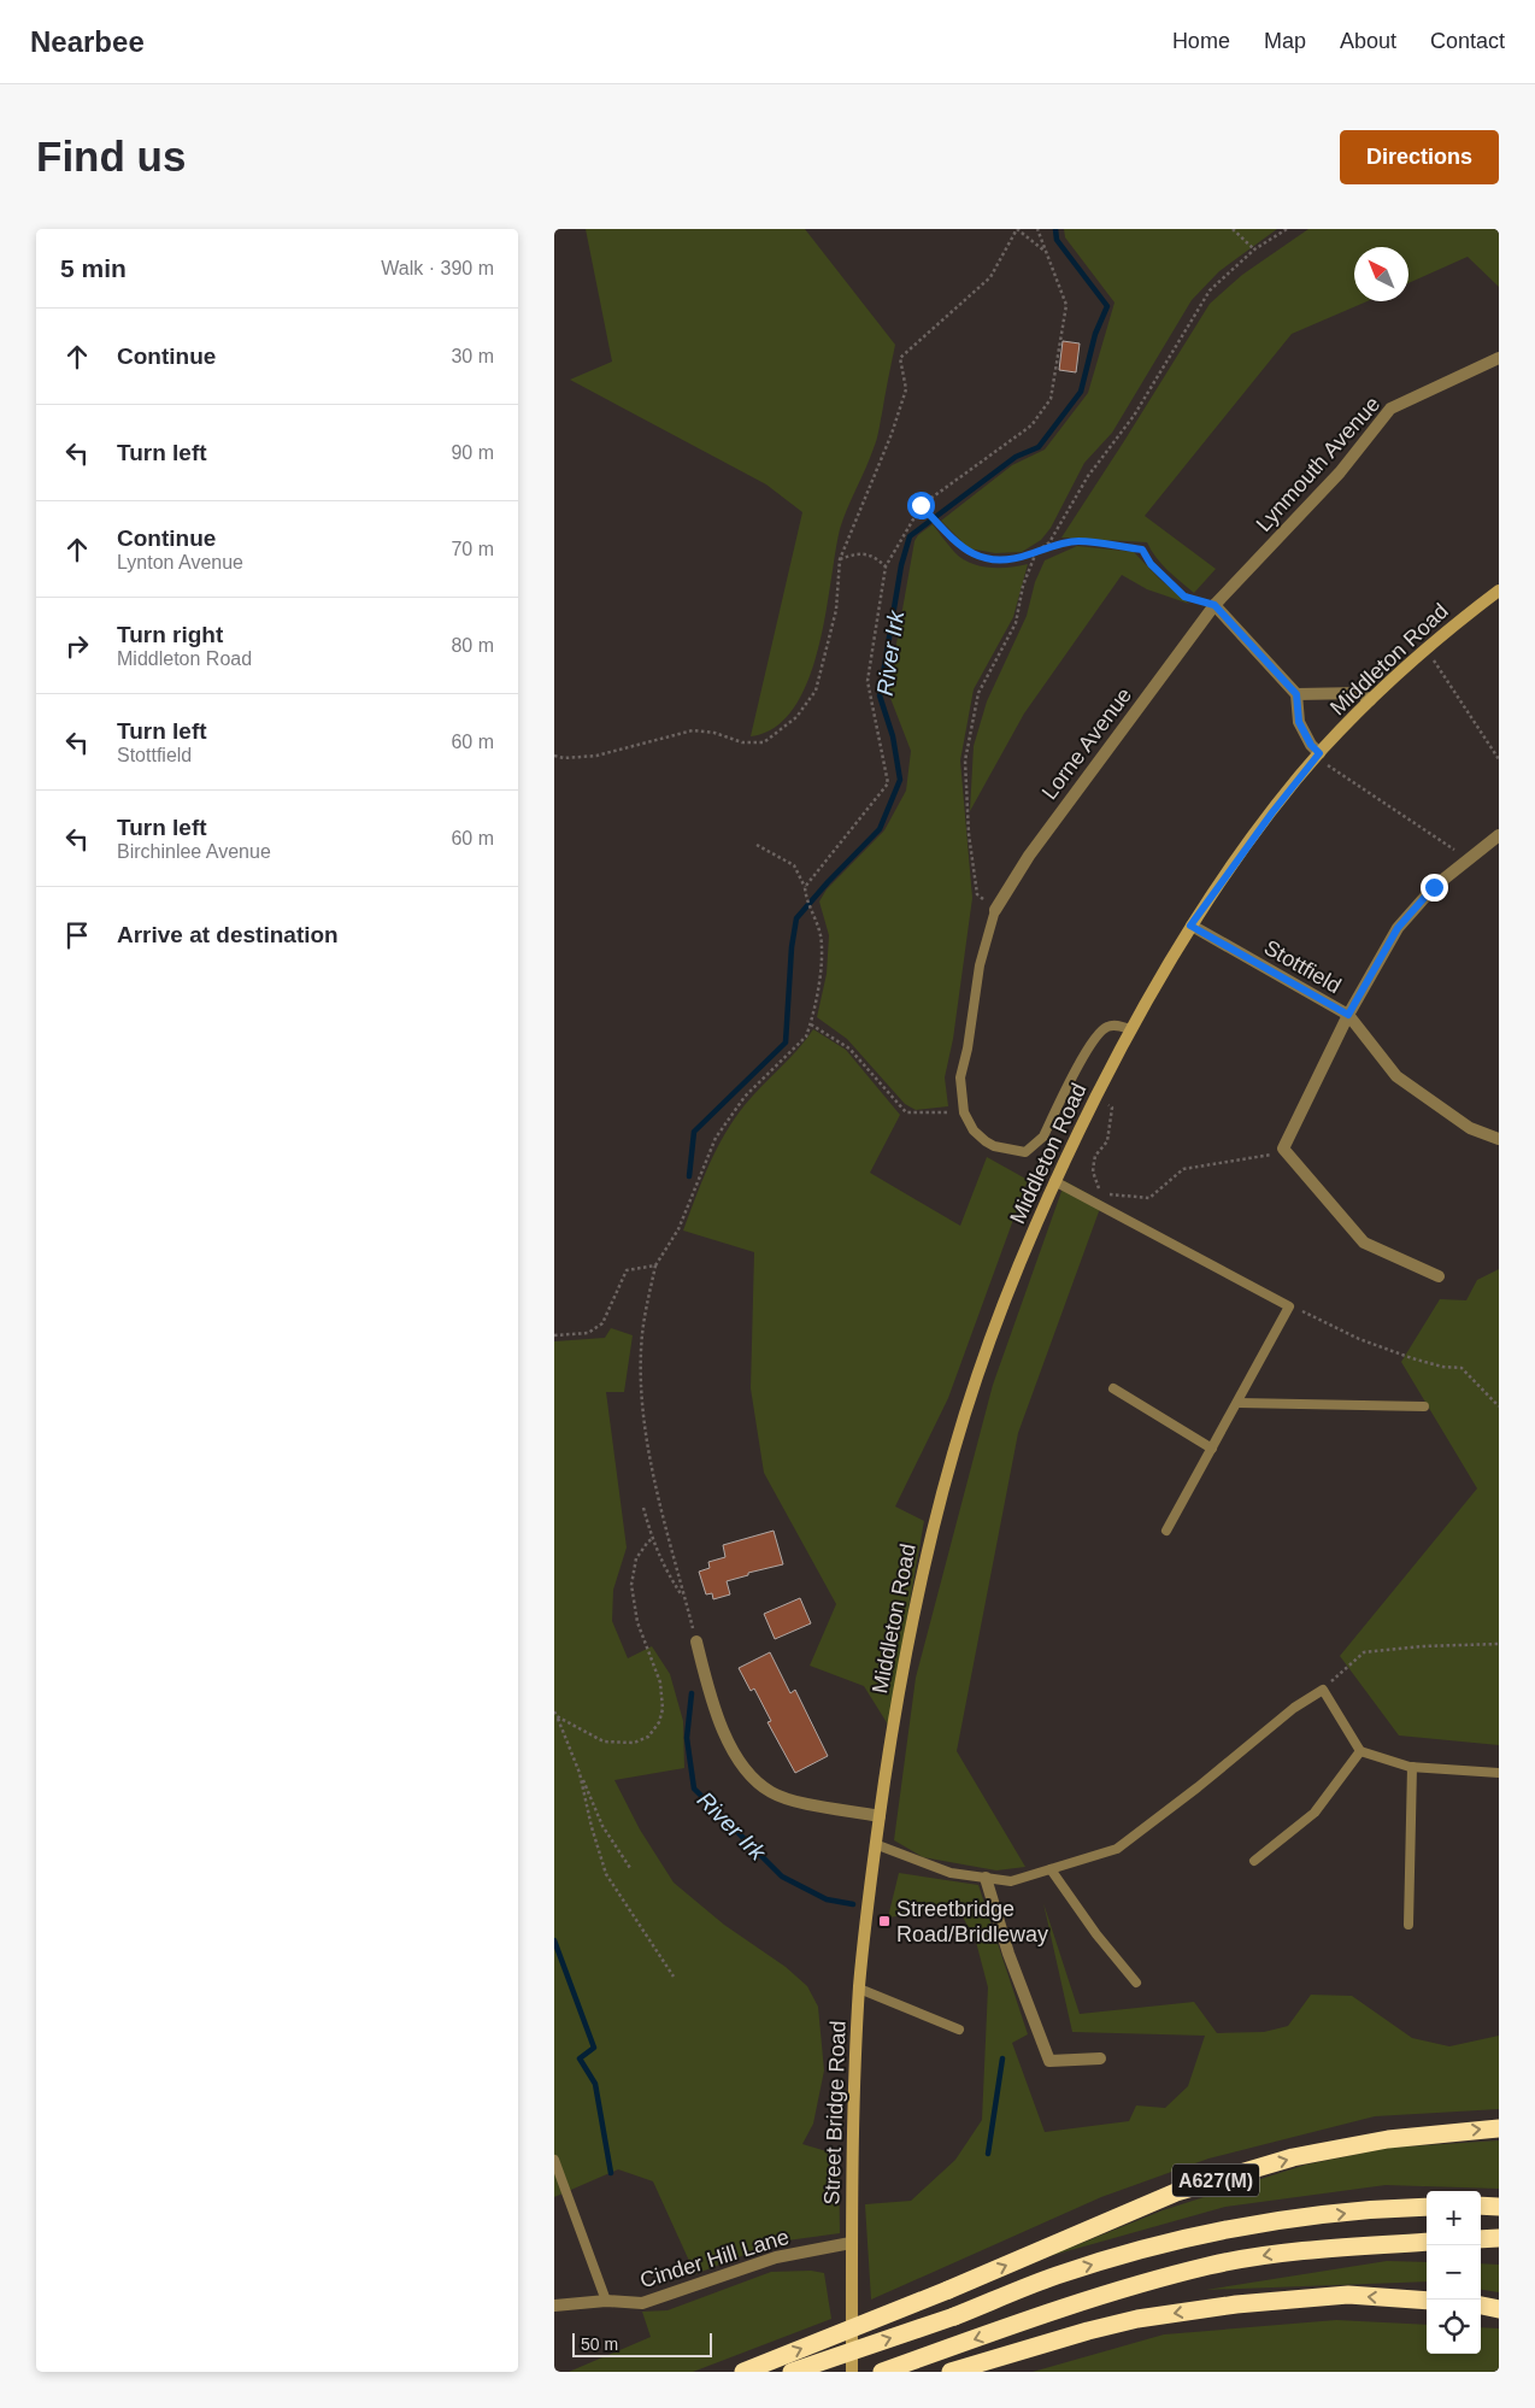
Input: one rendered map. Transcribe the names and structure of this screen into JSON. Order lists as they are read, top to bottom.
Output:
{
  "streets": {
    "highway": ["A627(M)"],
    "main road": ["Middleton Road", "Street Bridge Road"],
    "street": [
      "Lynmouth Avenue",
      "Lorne Avenue",
      "Stottfield",
      "Cinder Hill Lane"
    ]
  },
  "crossings": [
    ["Lynmouth Avenue", "Lorne Avenue"],
    ["Middleton Road", "Stottfield"],
    ["Middleton Road", "Street Bridge Road"],
    ["Street Bridge Road", "Cinder Hill Lane"]
  ],
  "water": ["River Irk"],
  "places": {
    "transit": ["Streetbridge Road/Bridleway"]
  },
  "scale_bar": "50 m",
  "north": "top left",
  "page": {
    "header": "Nearbee",
    "nav": [
      "Home",
      "Map",
      "About",
      "Contact"
    ],
    "buttons": "Directions",
    "title": "Find us",
    "heading": ["5 min", "Walk · 390 m"],
    "list": [
      ["Continue", "30 m"],
      ["Turn left", "90 m"],
      ["Continue", "Lynton Avenue", "70 m"],
      ["Turn right", "Middleton Road", "80 m"],
      ["Turn left", "Stottfield", "60 m"],
      ["Turn left", "Birchinlee Avenue", "60 m"],
      "Arrive at destination"
    ],
    "map_buttons": ["+", "−"],
    "scale": "50 m"
  }
}
